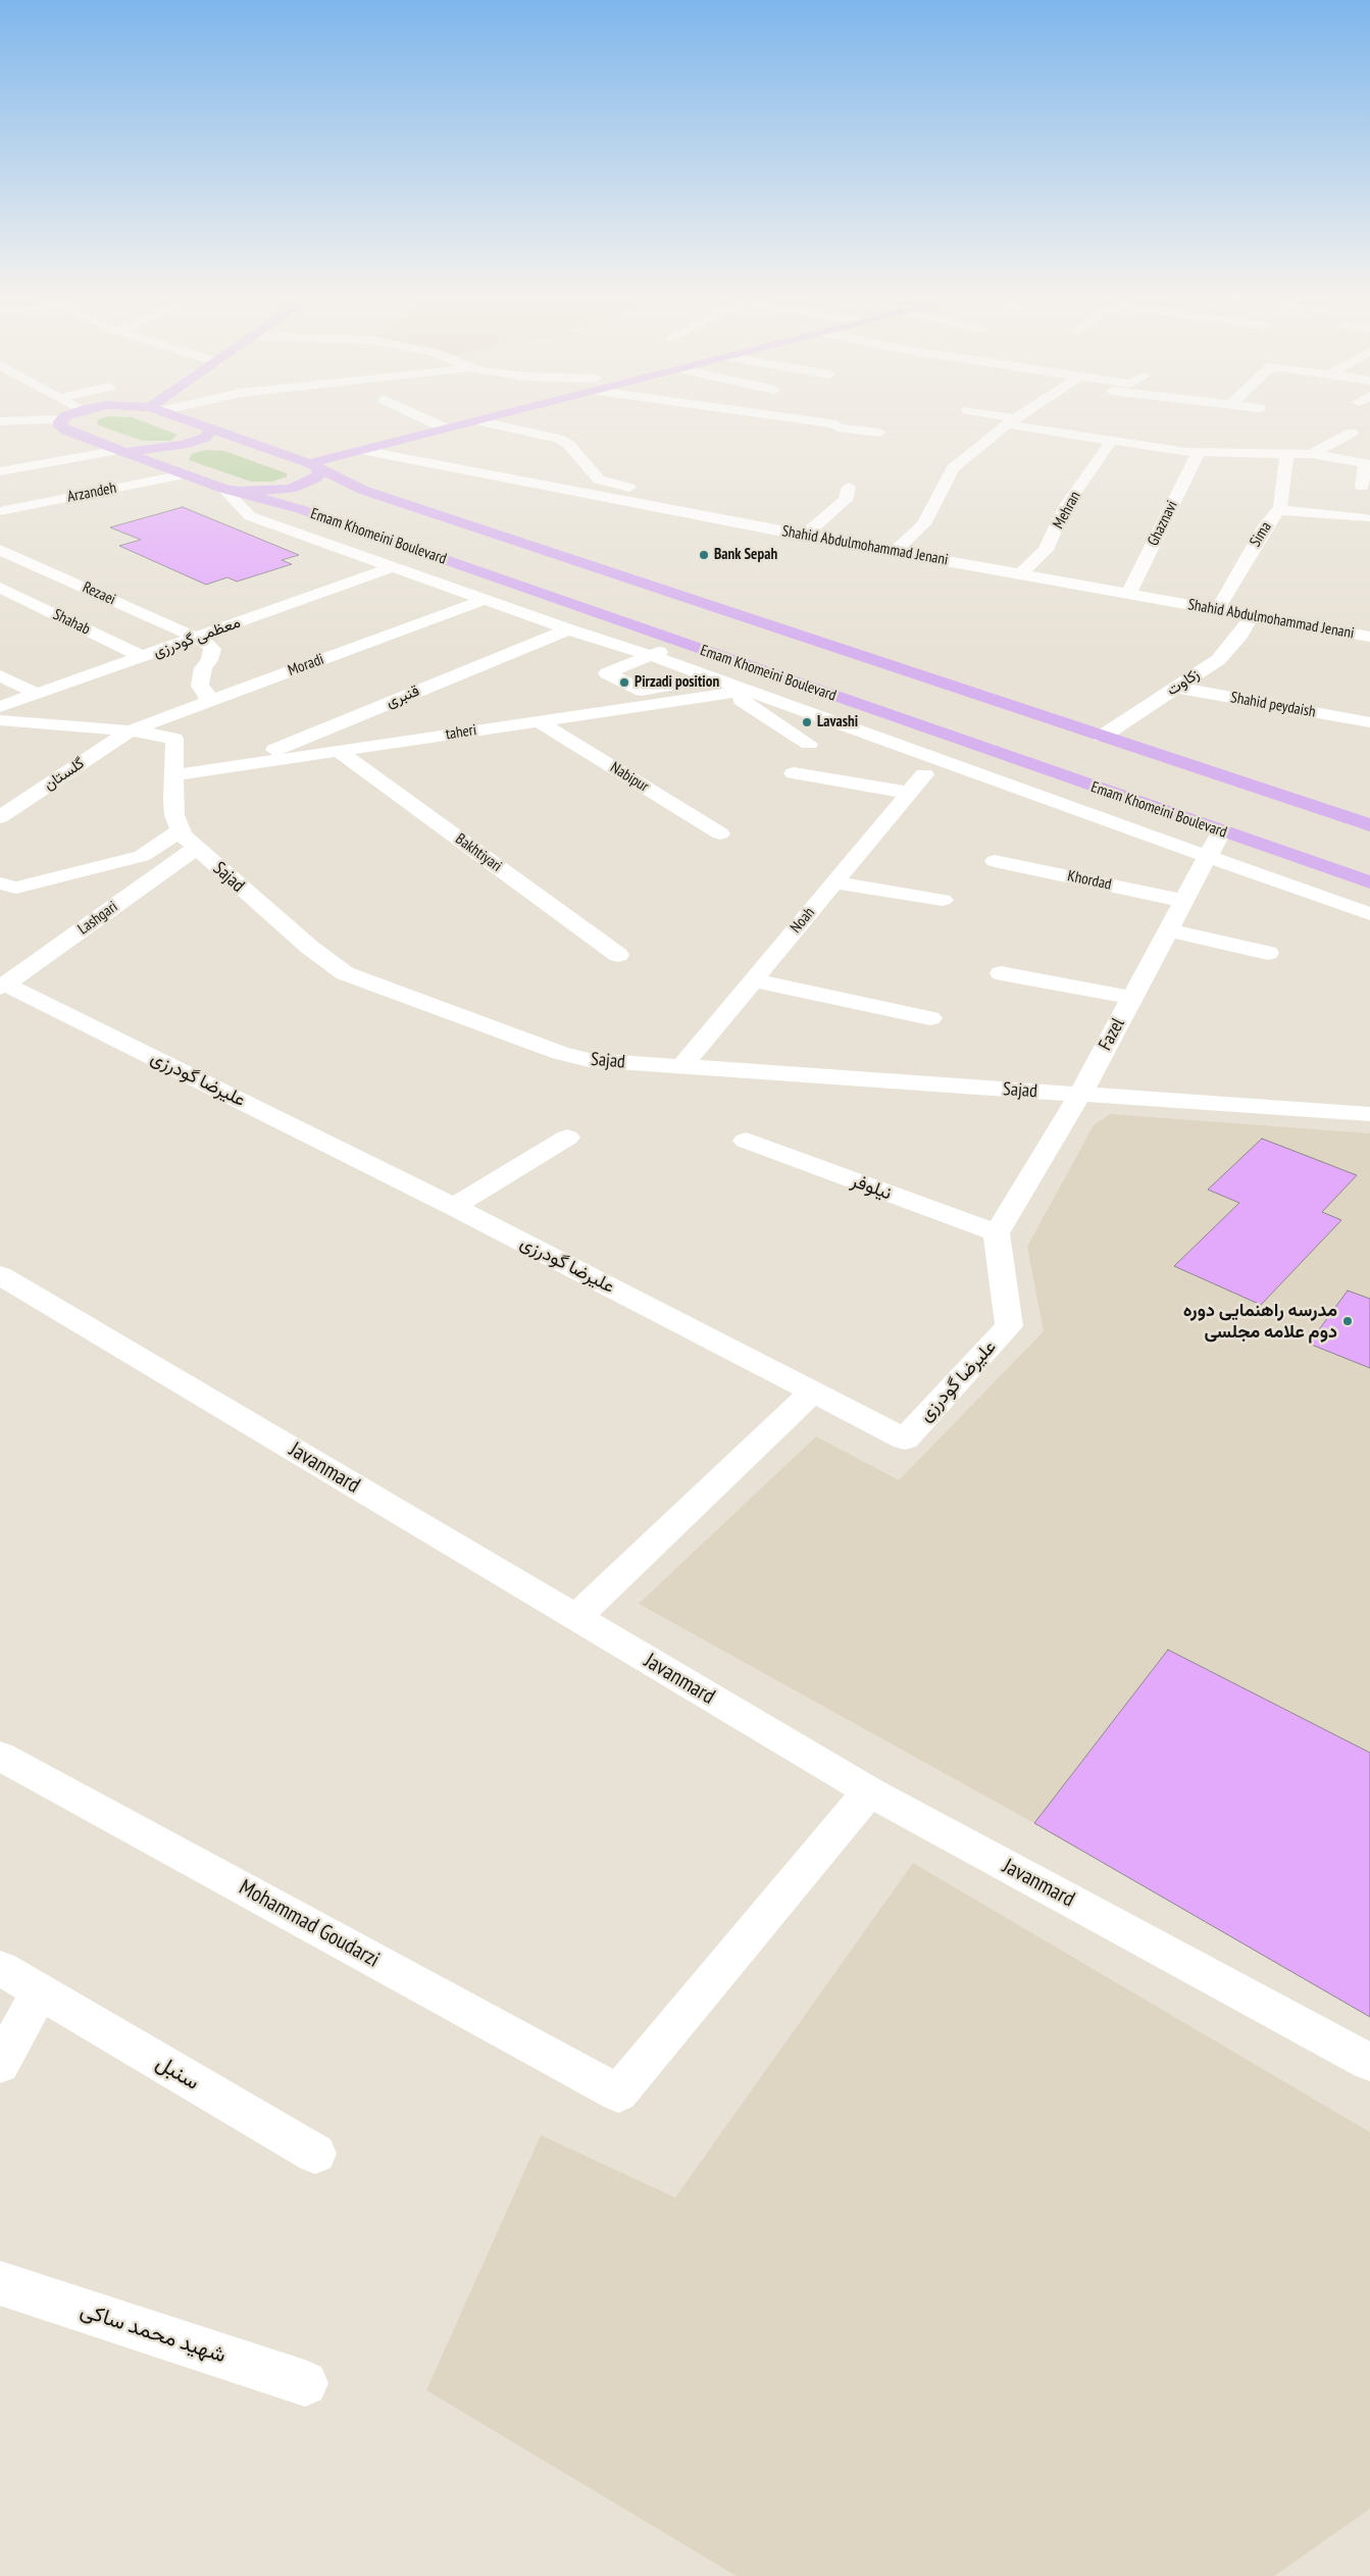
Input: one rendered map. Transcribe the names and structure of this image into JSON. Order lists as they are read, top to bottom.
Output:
{
  "streets": {
    "main road": ["Emam Khomeini Boulevard"],
    "street": [
      "Arzandeh",
      "Mehran",
      "Ghaznavi",
      "Sima",
      "Shahid Abdulmohammad Jenani",
      "Rezaei",
      "Shahab",
      "معظمی گودرزی",
      "Moradi",
      "زکاوت",
      "قنبری",
      "Shahid peydaish",
      "taheri",
      "گلستان",
      "Nabipur",
      "Bakhtiyari",
      "Sajad",
      "Khordad",
      "Lashgari",
      "Noah",
      "Fazel",
      "علیرضا گودرزی",
      "نیلوفر",
      "Javanmard",
      "Mohammad Goudarzi",
      "سنبل",
      "شهید محمد ساکی"
    ]
  },
  "crossings": [
    ["Mehran", "Shahid Abdulmohammad Jenani"],
    ["Ghaznavi", "Shahid Abdulmohammad Jenani"],
    ["Sima", "Shahid Abdulmohammad Jenani"],
    ["Emam Khomeini Boulevard", "Fazel"],
    ["Shahid Abdulmohammad Jenani", "زکاوت"],
    ["Rezaei", "معظمی گودرزی"],
    ["Shahab", "معظمی گودرزی"],
    ["Moradi", "گلستان"],
    ["Moradi", "Sajad"],
    ["زکاوت", "Shahid peydaish"],
    ["قنبری", "taheri"],
    ["taheri", "Nabipur"],
    ["taheri", "Bakhtiyari"],
    ["taheri", "Sajad"],
    ["گلستان", "Sajad"],
    ["Sajad", "Lashgari"],
    ["Sajad", "Noah"],
    ["Sajad", "Fazel"],
    ["Khordad", "Fazel"],
    ["Lashgari", "علیرضا گودرزی"],
    ["Fazel", "علیرضا گودرزی"],
    ["Fazel", "نیلوفر"],
    ["علیرضا گودرزی", "نیلوفر"],
    ["Javanmard", "Mohammad Goudarzi"]
  ],
  "places": [
    "Bank Sepah",
    "Pirzadi position",
    "Lavashi",
    "مدرسه راهنمایی دوره دوم علامه مجلسی"
  ]
}
